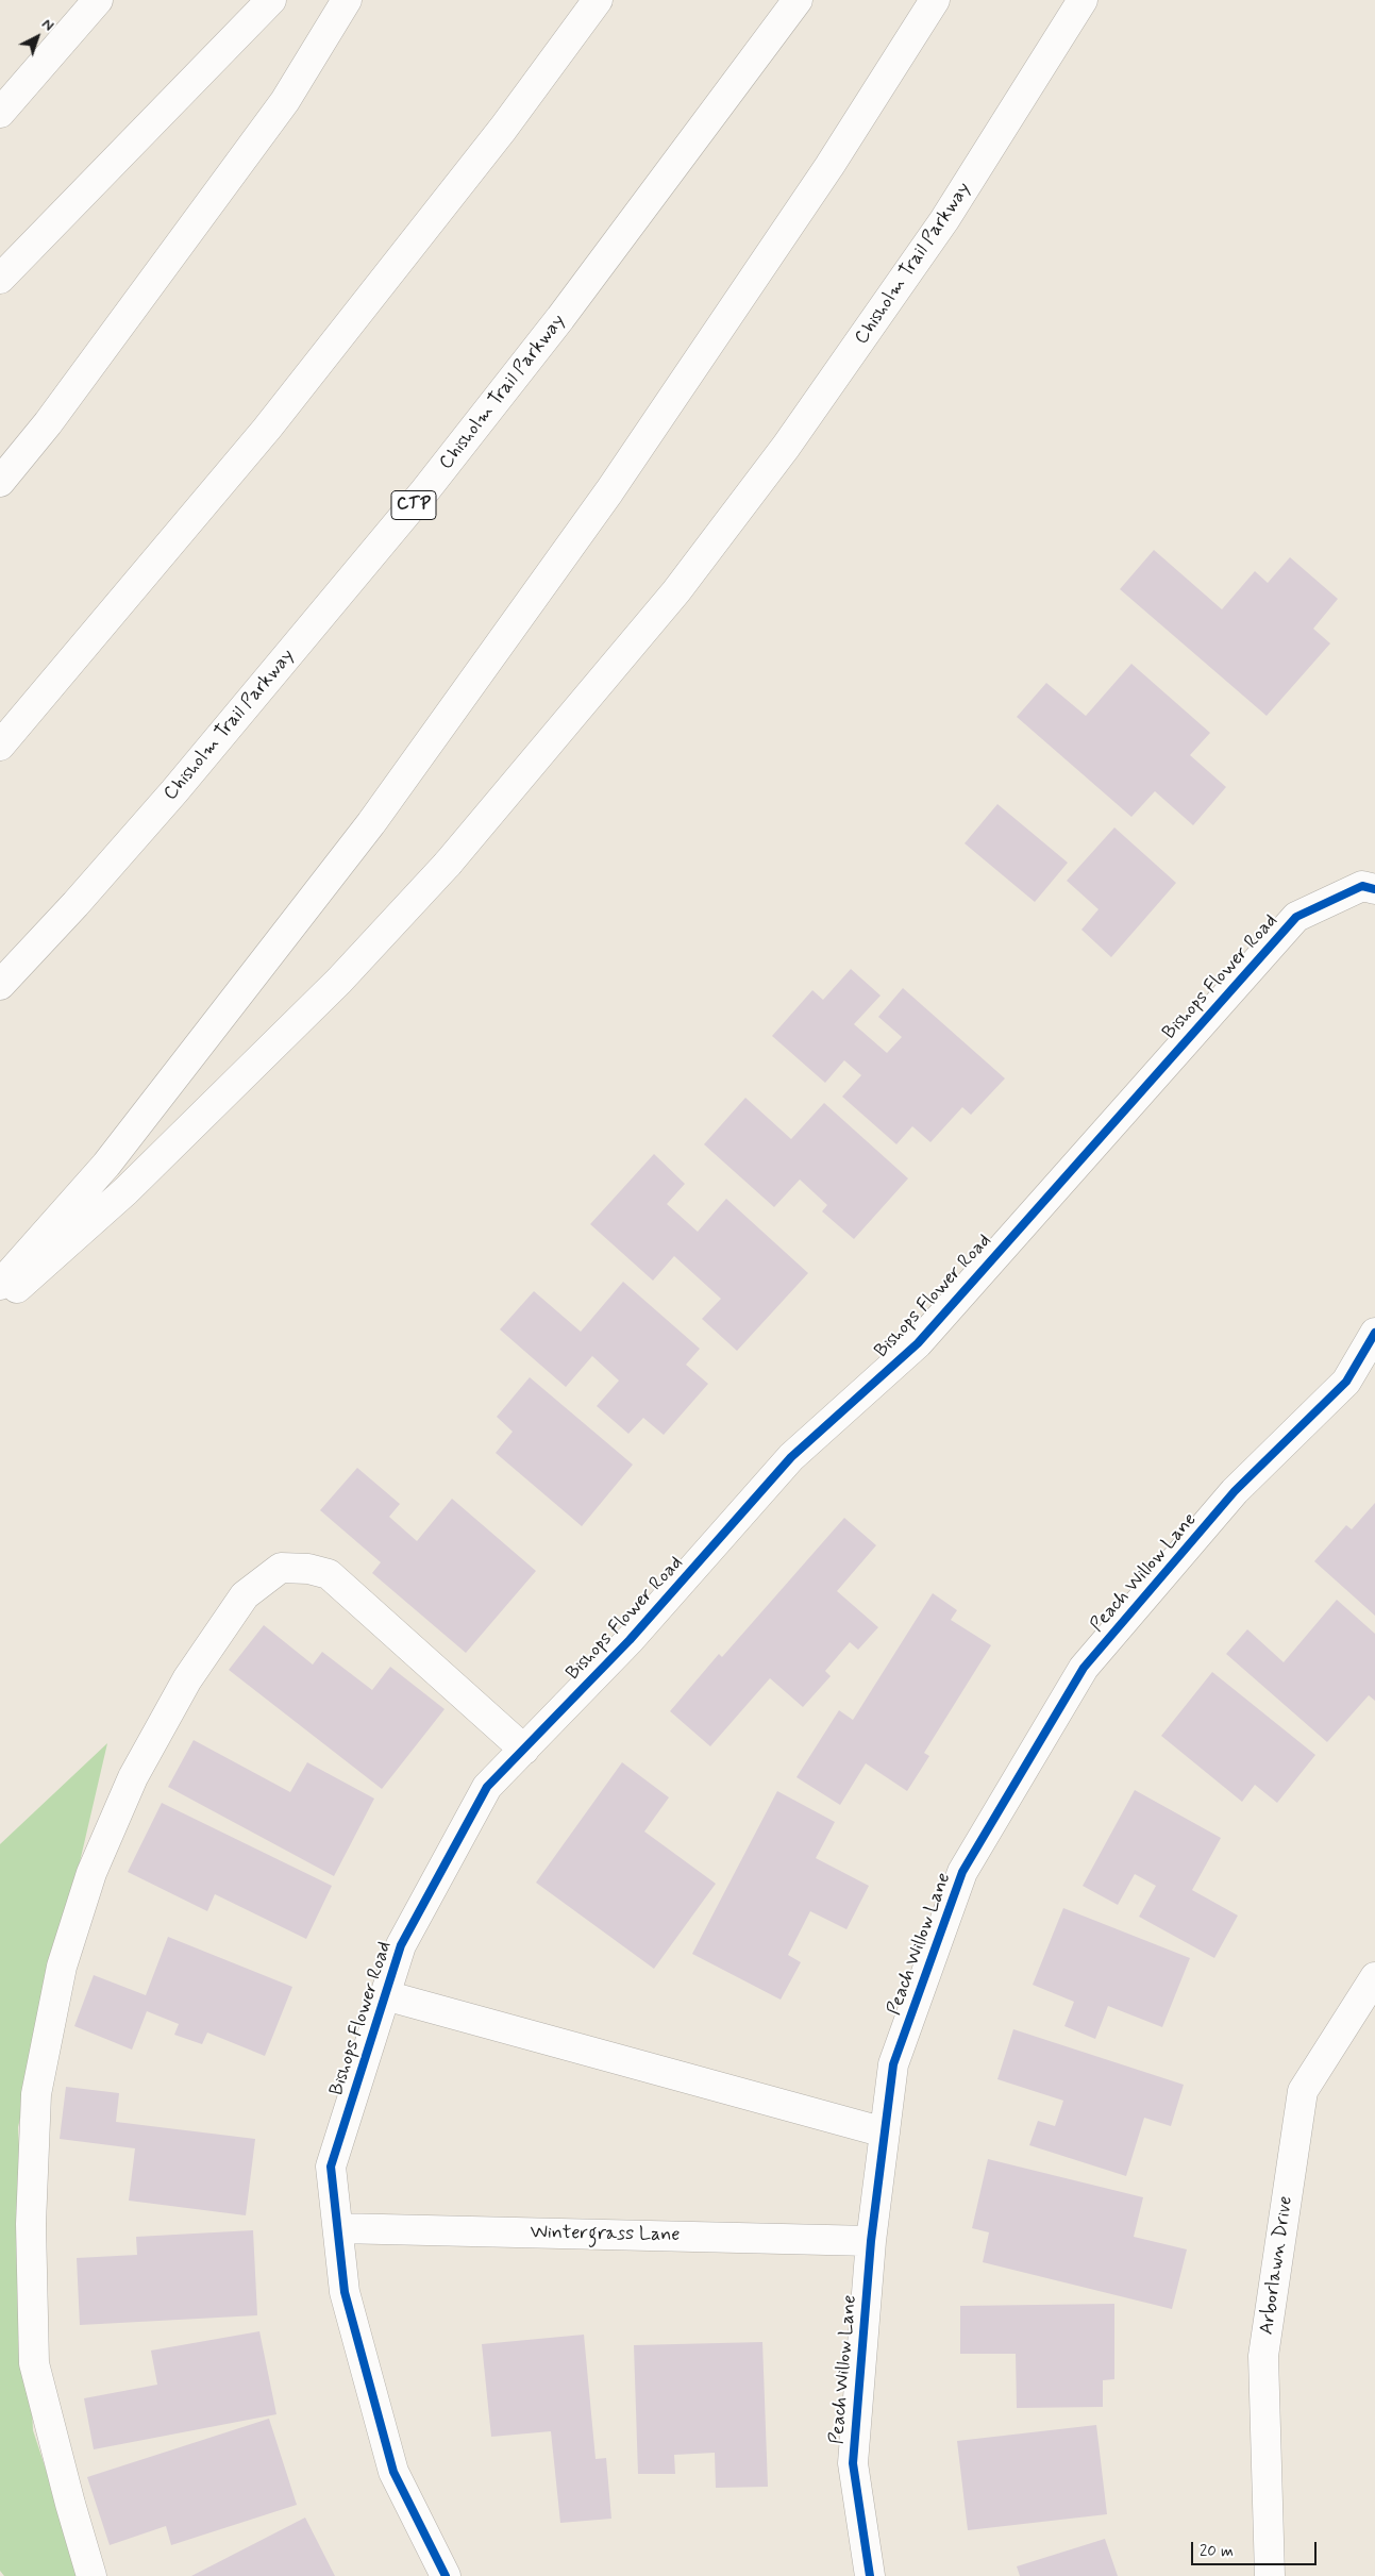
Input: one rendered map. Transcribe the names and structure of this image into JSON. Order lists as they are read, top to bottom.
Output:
{
  "streets": {
    "main road": [
      "Chisholm Trail Parkway",
      "CTP",
      "Bishops Flower Road",
      "Peach Willow Lane",
      "Wintergrass Lane",
      "Arborlawn Drive"
    ]
  },
  "crossings": [
    ["Bishops Flower Road", "Wintergrass Lane"],
    ["Peach Willow Lane", "Wintergrass Lane"]
  ],
  "scale_bar": "20 m",
  "north": "top right"
}
